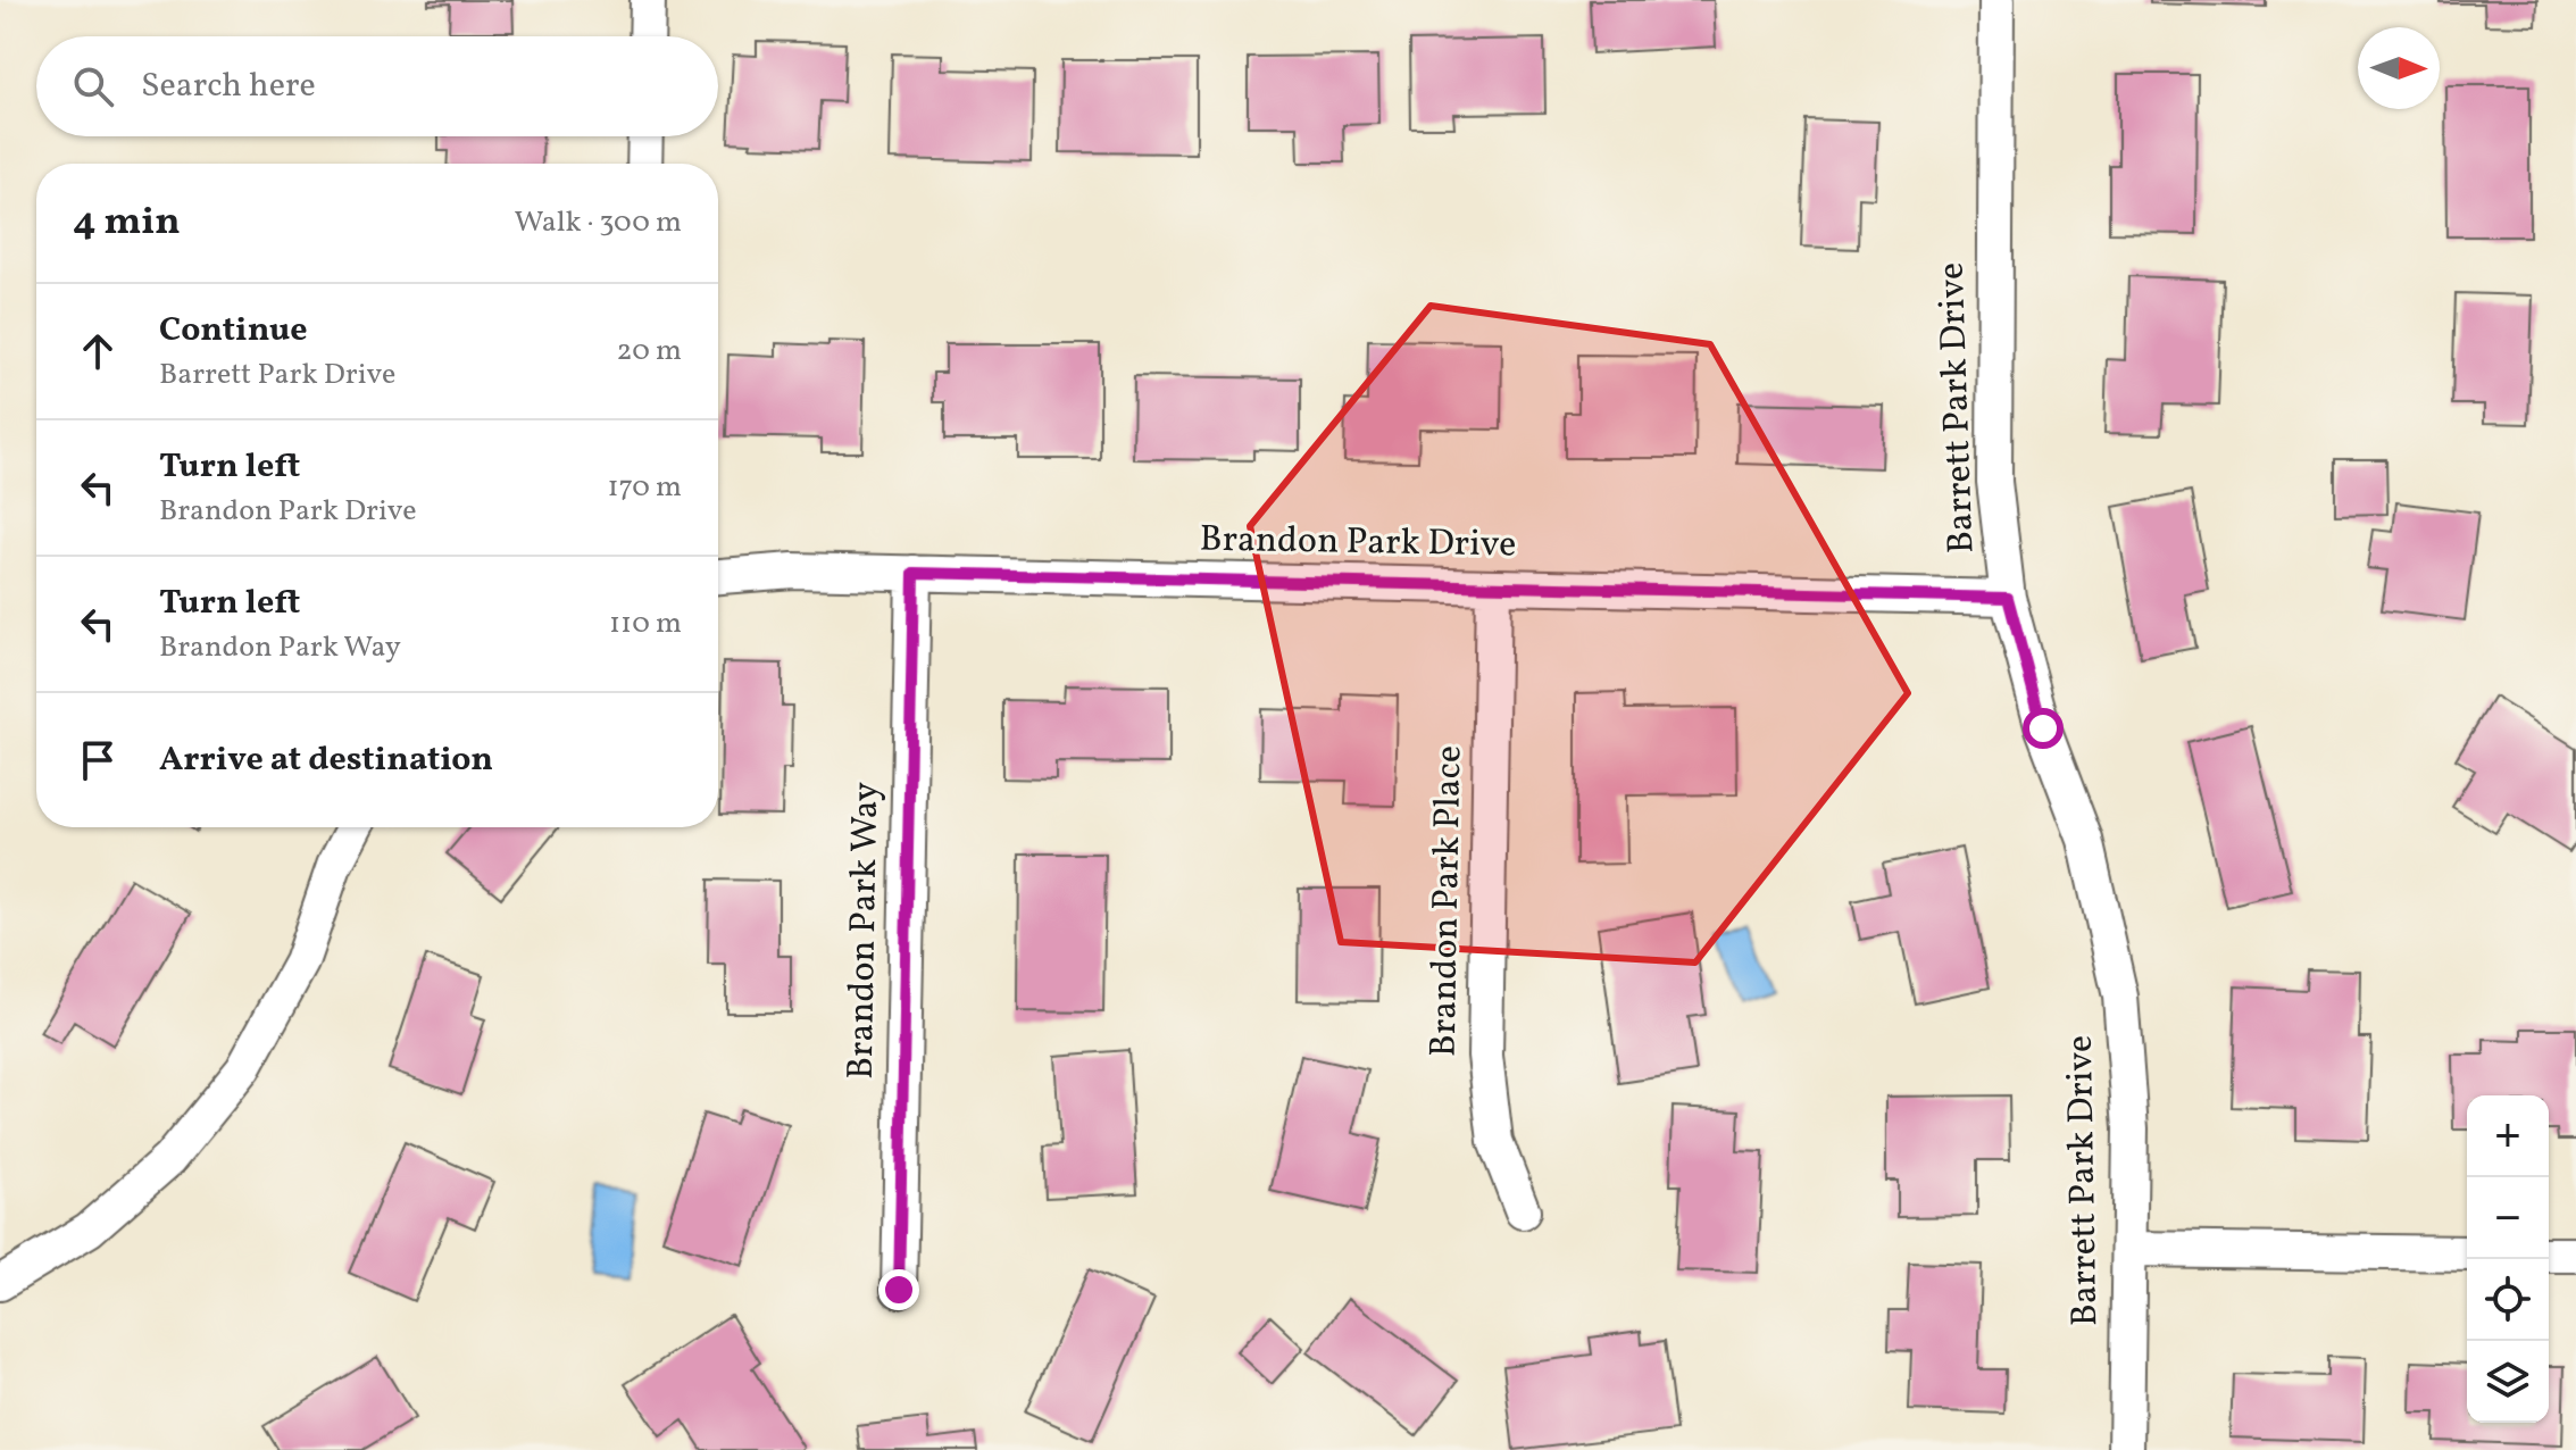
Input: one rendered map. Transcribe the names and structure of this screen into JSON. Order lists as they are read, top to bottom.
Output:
{
  "streets": {
    "street": [
      "Barrett Park Drive",
      "Brandon Park Drive",
      "Brandon Park Place",
      "Brandon Park Way"
    ]
  },
  "crossings": [
    ["Barrett Park Drive", "Brandon Park Drive"],
    ["Brandon Park Drive", "Brandon Park Place"],
    ["Brandon Park Drive", "Brandon Park Way"]
  ],
  "north": "right",
  "page": {
    "search": "Search here",
    "heading": ["4 min", "Walk · 300 m"],
    "list": [
      ["Continue", "Barrett Park Drive", "20 m"],
      ["Turn left", "Brandon Park Drive", "170 m"],
      ["Turn left", "Brandon Park Way", "110 m"],
      "Arrive at destination"
    ],
    "map_buttons": ["+", "−"]
  }
}
